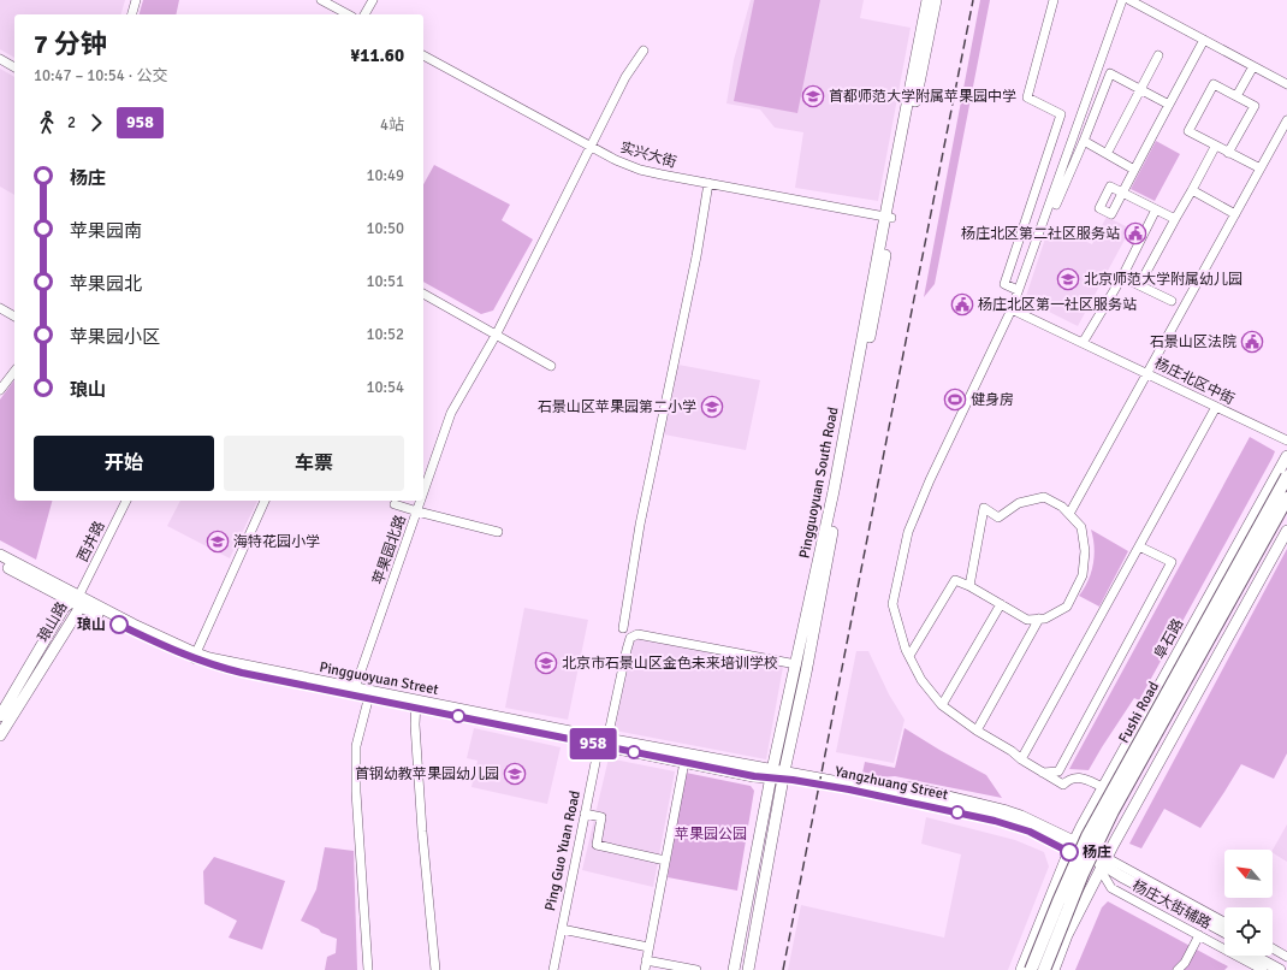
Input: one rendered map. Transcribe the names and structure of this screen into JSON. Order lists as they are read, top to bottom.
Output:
{
  "streets": {
    "highway": ["Fushi Road"],
    "main road": [
      "Pingguoyuan South Road",
      "琅山路",
      "阜石路",
      "Pingguoyuan Street",
      "Yangzhuang Street"
    ],
    "street": [
      "实兴大街",
      "杨庄北区中街",
      "西井路",
      "苹果园北路",
      "Ping Guo Yuan Road",
      "杨庄大街辅路"
    ]
  },
  "crossings": [
    ["实兴大街", "Pingguoyuan South Road"],
    ["实兴大街", "苹果园北路"],
    ["Pingguoyuan South Road", "Pingguoyuan Street"],
    ["Pingguoyuan South Road", "Yangzhuang Street"],
    ["Pingguoyuan South Road", "Ping Guo Yuan Road"],
    ["西井路", "琅山路"],
    ["西井路", "Pingguoyuan Street"],
    ["苹果园北路", "Pingguoyuan Street"],
    ["琅山路", "Pingguoyuan Street"],
    ["阜石路", "Yangzhuang Street"],
    ["Pingguoyuan Street", "Yangzhuang Street"],
    ["Pingguoyuan Street", "Ping Guo Yuan Road"],
    ["Yangzhuang Street", "杨庄大街辅路"]
  ],
  "parks": ["苹果园公园"],
  "places": {
    "school or university": [
      "首都师范大学附属苹果园中学",
      "北京师范大学附属幼儿园",
      "石景山区苹果园第二小学",
      "海特花园小学",
      "北京市石景山区金色未来培训学校",
      "首钢幼教苹果园幼儿园"
    ],
    "public building": ["杨庄北区第二社区服务站", "杨庄北区第一社区服务站", "石景山区法院"],
    "sports": ["健身房"],
    "other": ["琅山", "杨庄"]
  },
  "lines": ["bus line 958"],
  "north": "top left",
  "page": {
    "on_map": "958",
    "heading": ["7 分钟", "10:47 – 10:54 · 公交", "¥11.60"],
    "legs": ["2", "958", "4站"],
    "list": [
      {
        "name": "杨庄",
        "value": "10:49"
      },
      {
        "name": "苹果园南",
        "value": "10:50"
      },
      {
        "name": "苹果园北",
        "value": "10:51"
      },
      {
        "name": "苹果园小区",
        "value": "10:52"
      },
      {
        "name": "琅山",
        "value": "10:54"
      }
    ],
    "buttons": ["开始", "车票"]
  }
}
